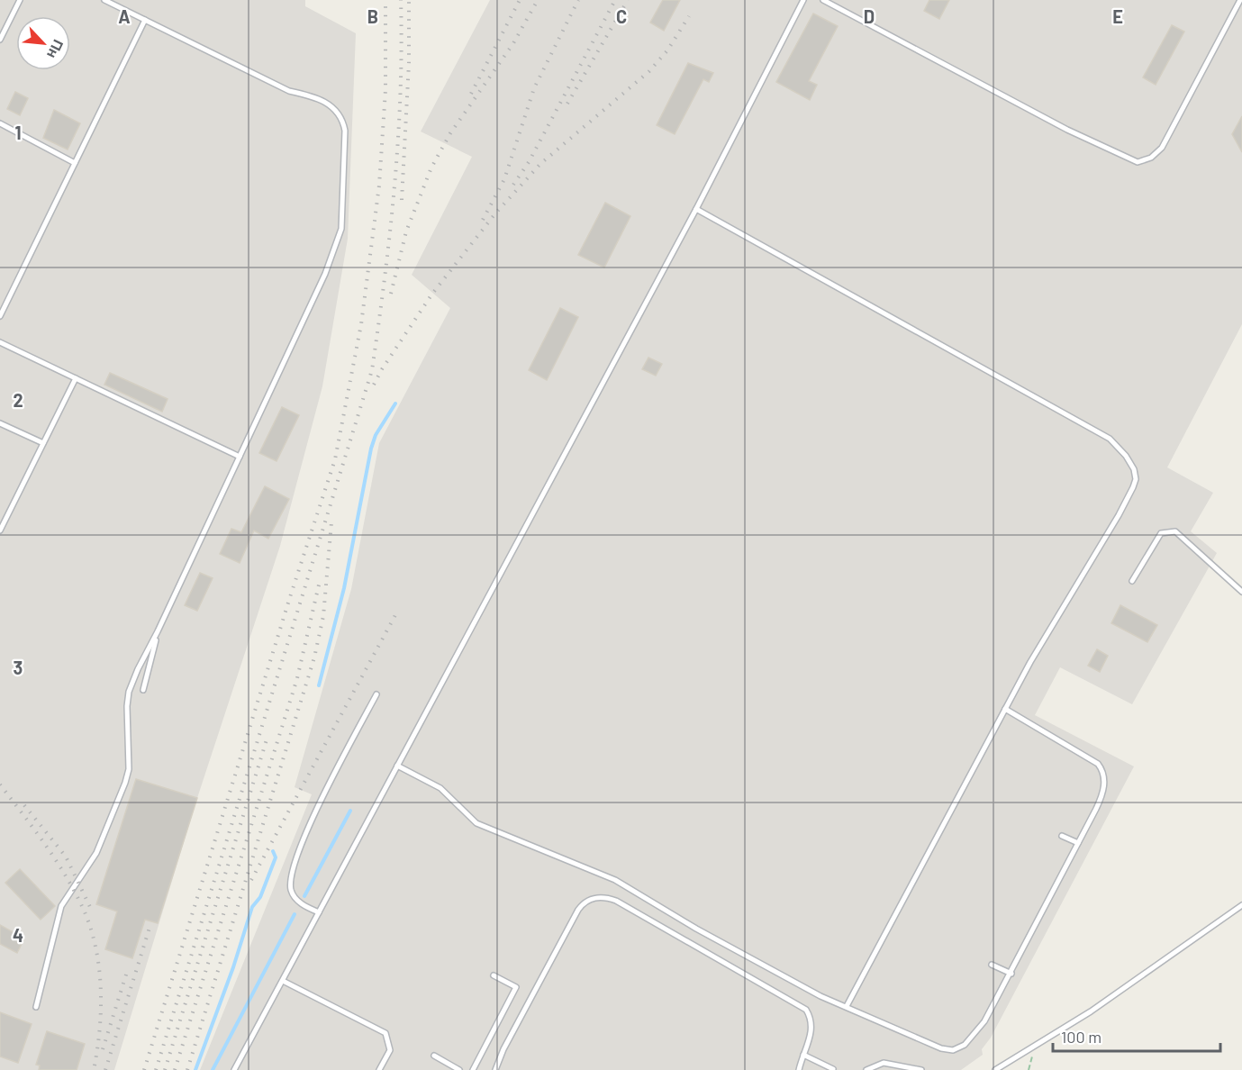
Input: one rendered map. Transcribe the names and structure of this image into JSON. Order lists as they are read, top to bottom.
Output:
{
  "scale_bar": "100 m",
  "north": "bottom right",
  "grid": {
    "columns": [
      "A",
      "B",
      "C",
      "D",
      "E"
    ],
    "rows": [
      "1",
      "2",
      "3",
      "4"
    ]
  }
}
